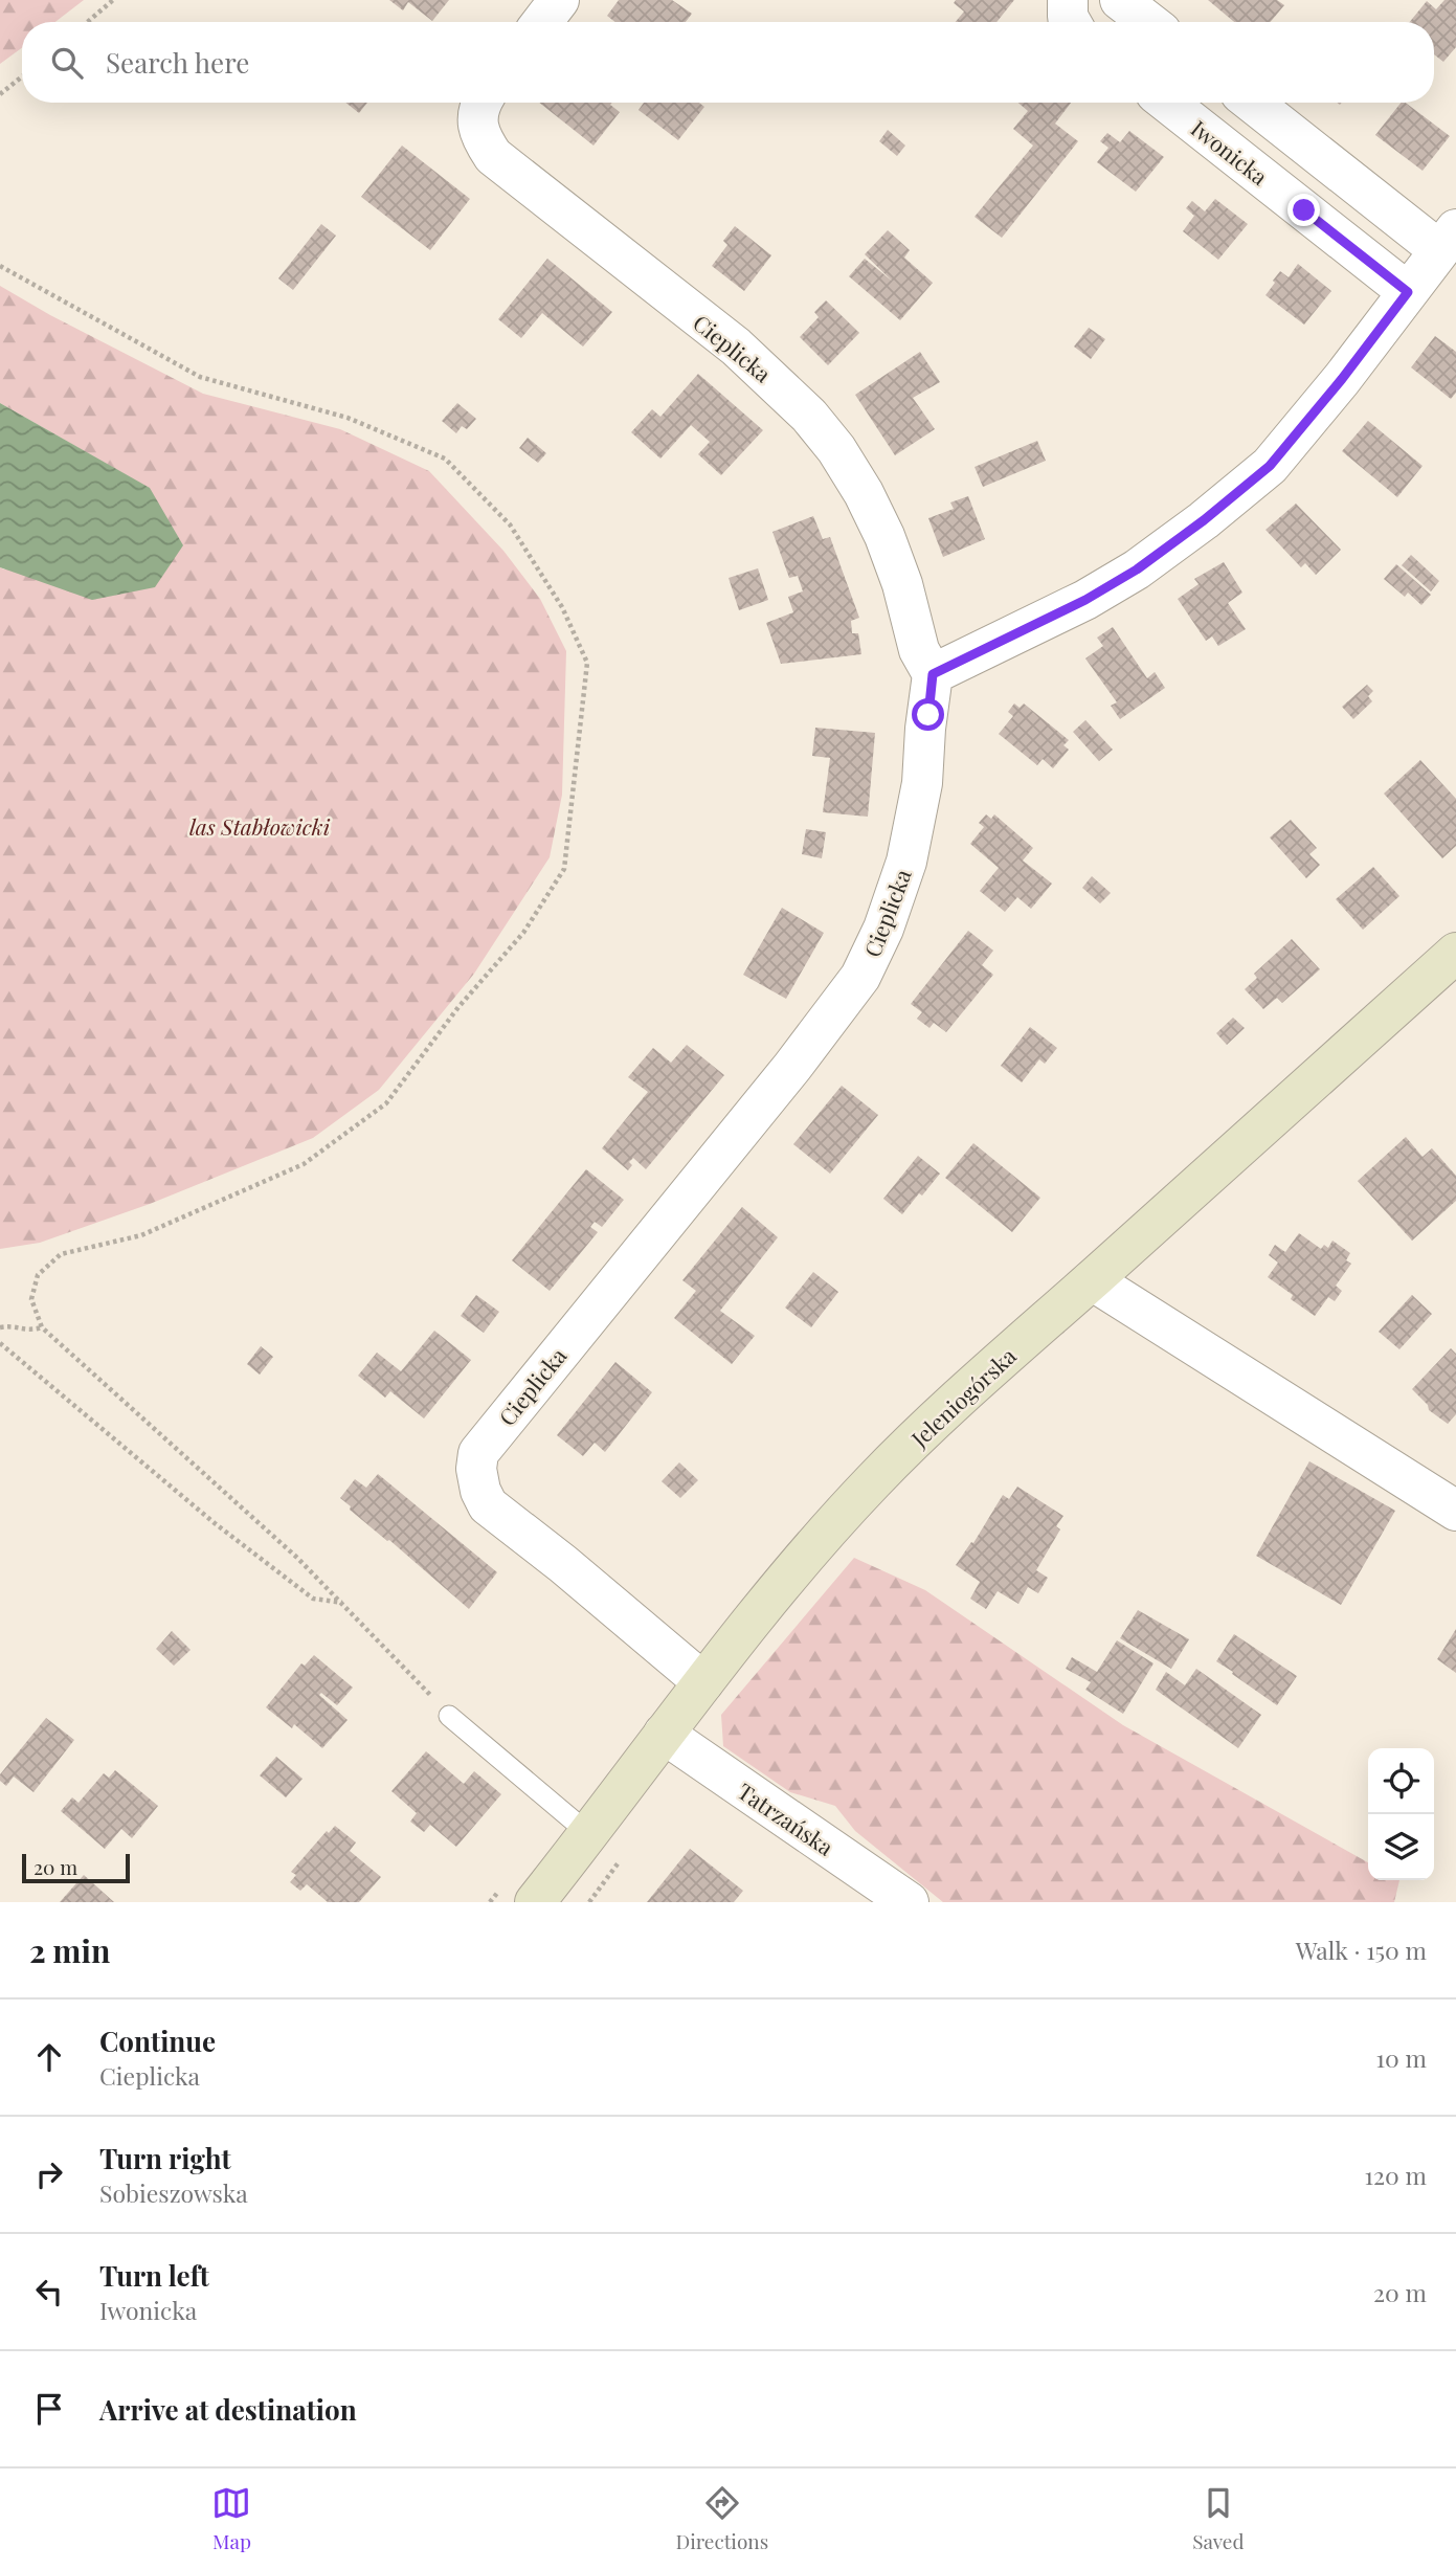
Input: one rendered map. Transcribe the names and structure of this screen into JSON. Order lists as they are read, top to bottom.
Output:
{
  "streets": {
    "street": [
      "Iwonicka",
      "Cieplicka",
      "Jeleniogórska",
      "Tatrzańska"
    ]
  },
  "crossings": [
    ["Cieplicka", "Jeleniogórska"],
    ["Jeleniogórska", "Tatrzańska"]
  ],
  "parks": ["las Stabłowicki"],
  "scale_bar": "20 m",
  "page": {
    "search": "Search here",
    "scale": "20 m",
    "heading": ["2 min", "Walk · 150 m"],
    "list": [
      ["Continue", "Cieplicka", "10 m"],
      ["Turn right", "Sobieszowska", "120 m"],
      ["Turn left", "Iwonicka", "20 m"],
      "Arrive at destination"
    ],
    "nav": ["Map", "Directions", "Saved"]
  }
}
